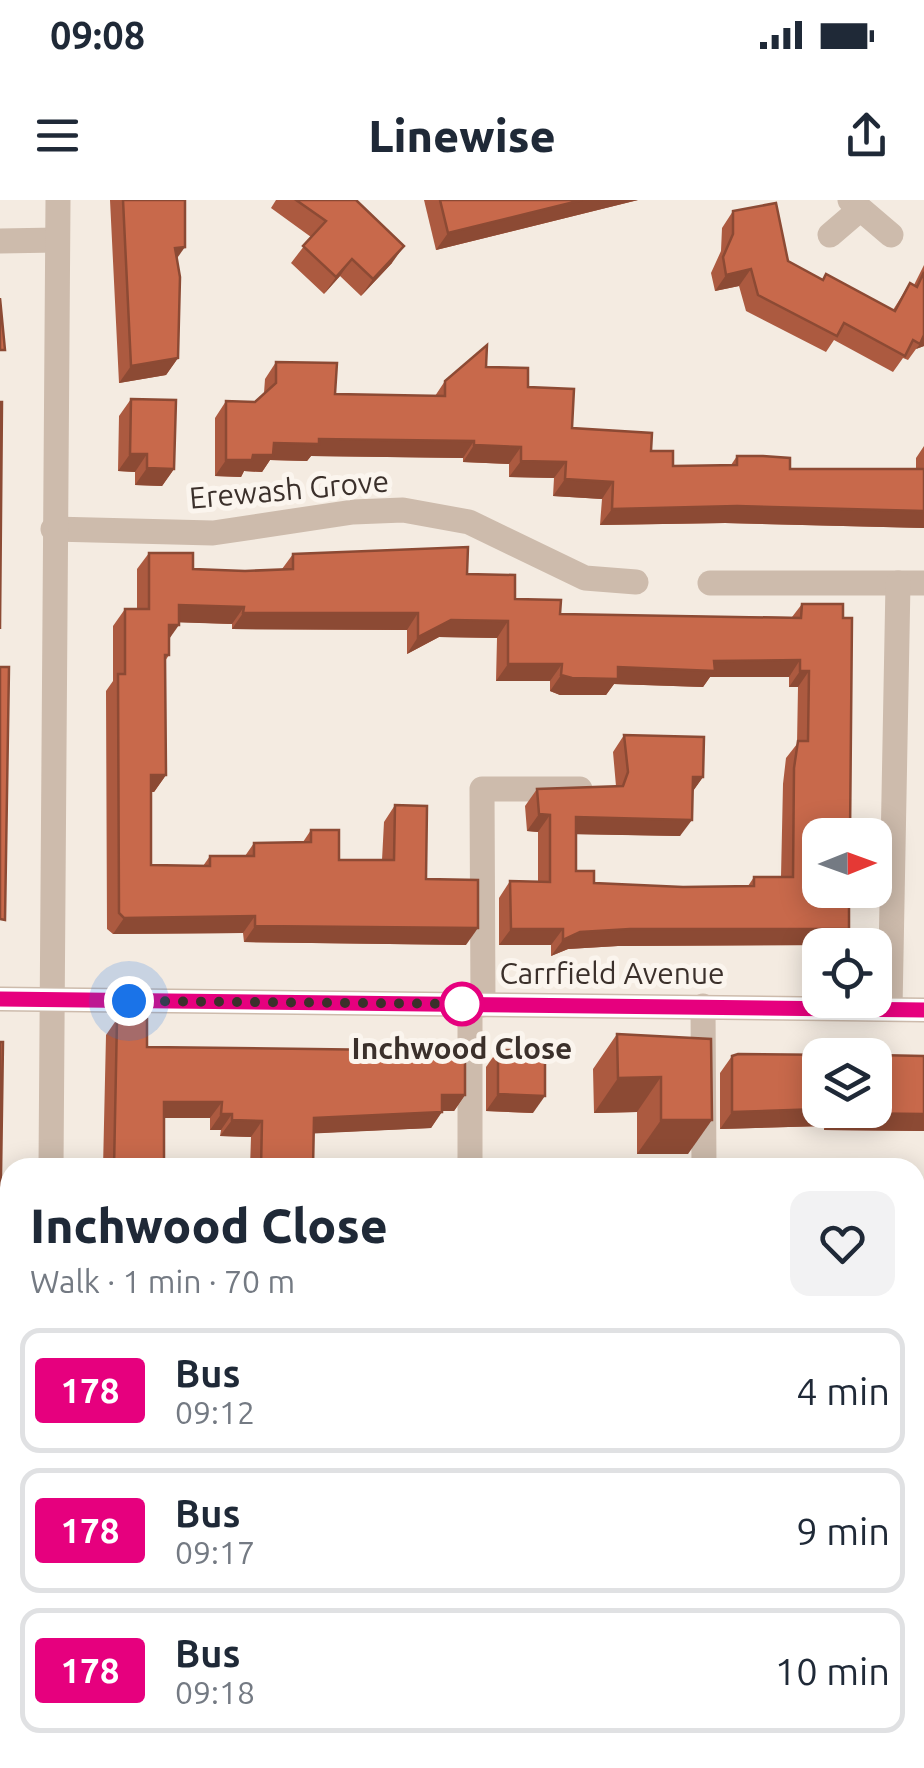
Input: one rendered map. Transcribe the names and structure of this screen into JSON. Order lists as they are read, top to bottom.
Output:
{
  "streets": {
    "street": ["Erewash Grove", "Carrfield Avenue"]
  },
  "places": ["Inchwood Close"],
  "lines": ["bus line 178"],
  "north": "right",
  "page": {
    "status": "09:08",
    "header": "Linewise",
    "heading": ["Inchwood Close", "Walk · 1 min · 70 m"],
    "list": [
      {
        "mark": "178",
        "name": "Bus",
        "note": "09:12",
        "value": "4 min"
      },
      {
        "mark": "178",
        "name": "Bus",
        "note": "09:17",
        "value": "9 min"
      },
      {
        "mark": "178",
        "name": "Bus",
        "note": "09:18",
        "value": "10 min"
      }
    ]
  }
}
